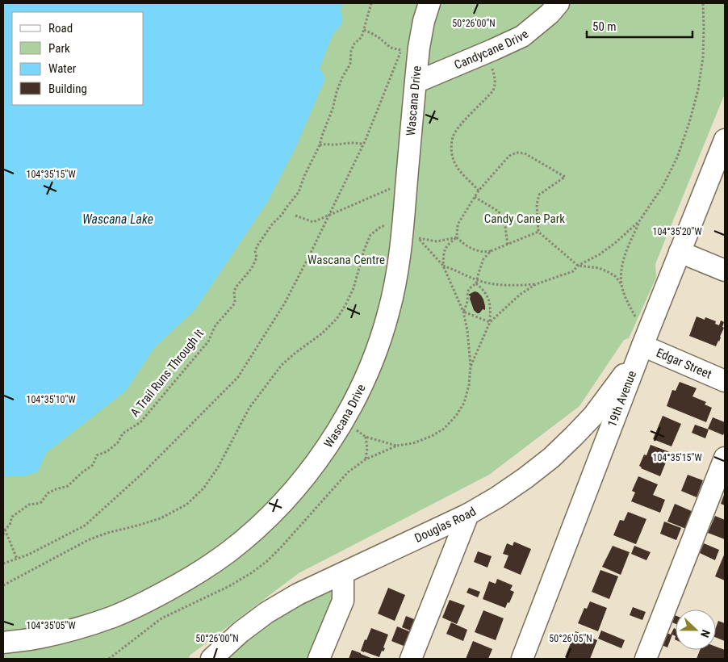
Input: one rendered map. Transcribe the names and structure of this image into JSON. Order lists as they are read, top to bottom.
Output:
{
  "streets": {
    "street": [
      "Candycane Drive",
      "Wascana Drive",
      "Edgar Street",
      "19th Avenue",
      "Douglas Road"
    ],
    "path": ["A Trail Runs Through It"]
  },
  "crossings": [
    ["Candycane Drive", "Wascana Drive"],
    ["Edgar Street", "19th Avenue"],
    ["Edgar Street", "Douglas Road"],
    ["19th Avenue", "Douglas Road"]
  ],
  "water": ["Wascana Lake"],
  "parks": ["Candy Cane Park", "Wascana Centre"],
  "legend": [
    "Road",
    "Park",
    "Water",
    "Building"
  ],
  "scale_bar": "50 m",
  "north": "right",
  "coordinates": [
    "50°26'00\"N",
    "104°35'15\"W",
    "104°35'20\"W",
    "104°35'10\"W",
    "104°35'05\"W",
    "50°26'05\"N"
  ]
}
